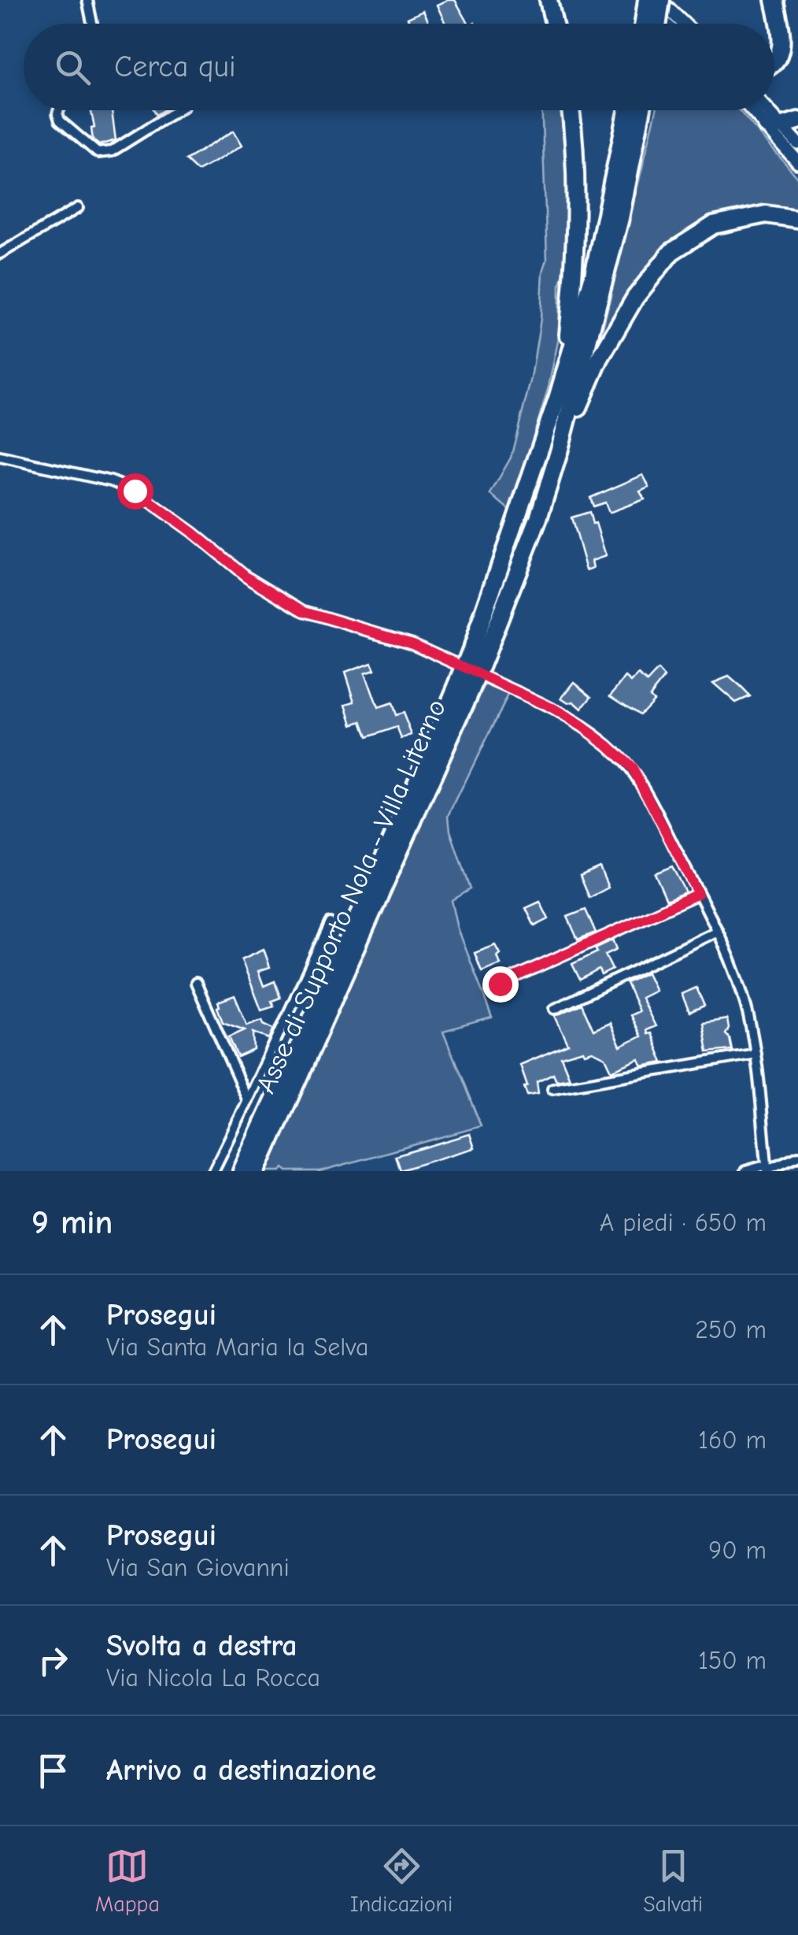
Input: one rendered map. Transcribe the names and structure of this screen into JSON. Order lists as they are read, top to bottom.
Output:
{
  "streets": {
    "highway": ["Asse di Supporto Nola - Villa Literno"]
  },
  "page": {
    "search": "Cerca qui",
    "heading": ["9 min", "A piedi · 650 m"],
    "list": [
      ["Prosegui", "Via Santa Maria la Selva", "250 m"],
      ["Prosegui", "160 m"],
      ["Prosegui", "Via San Giovanni", "90 m"],
      ["Svolta a destra", "Via Nicola La Rocca", "150 m"],
      "Arrivo a destinazione"
    ],
    "nav": ["Mappa", "Indicazioni", "Salvati"]
  }
}
